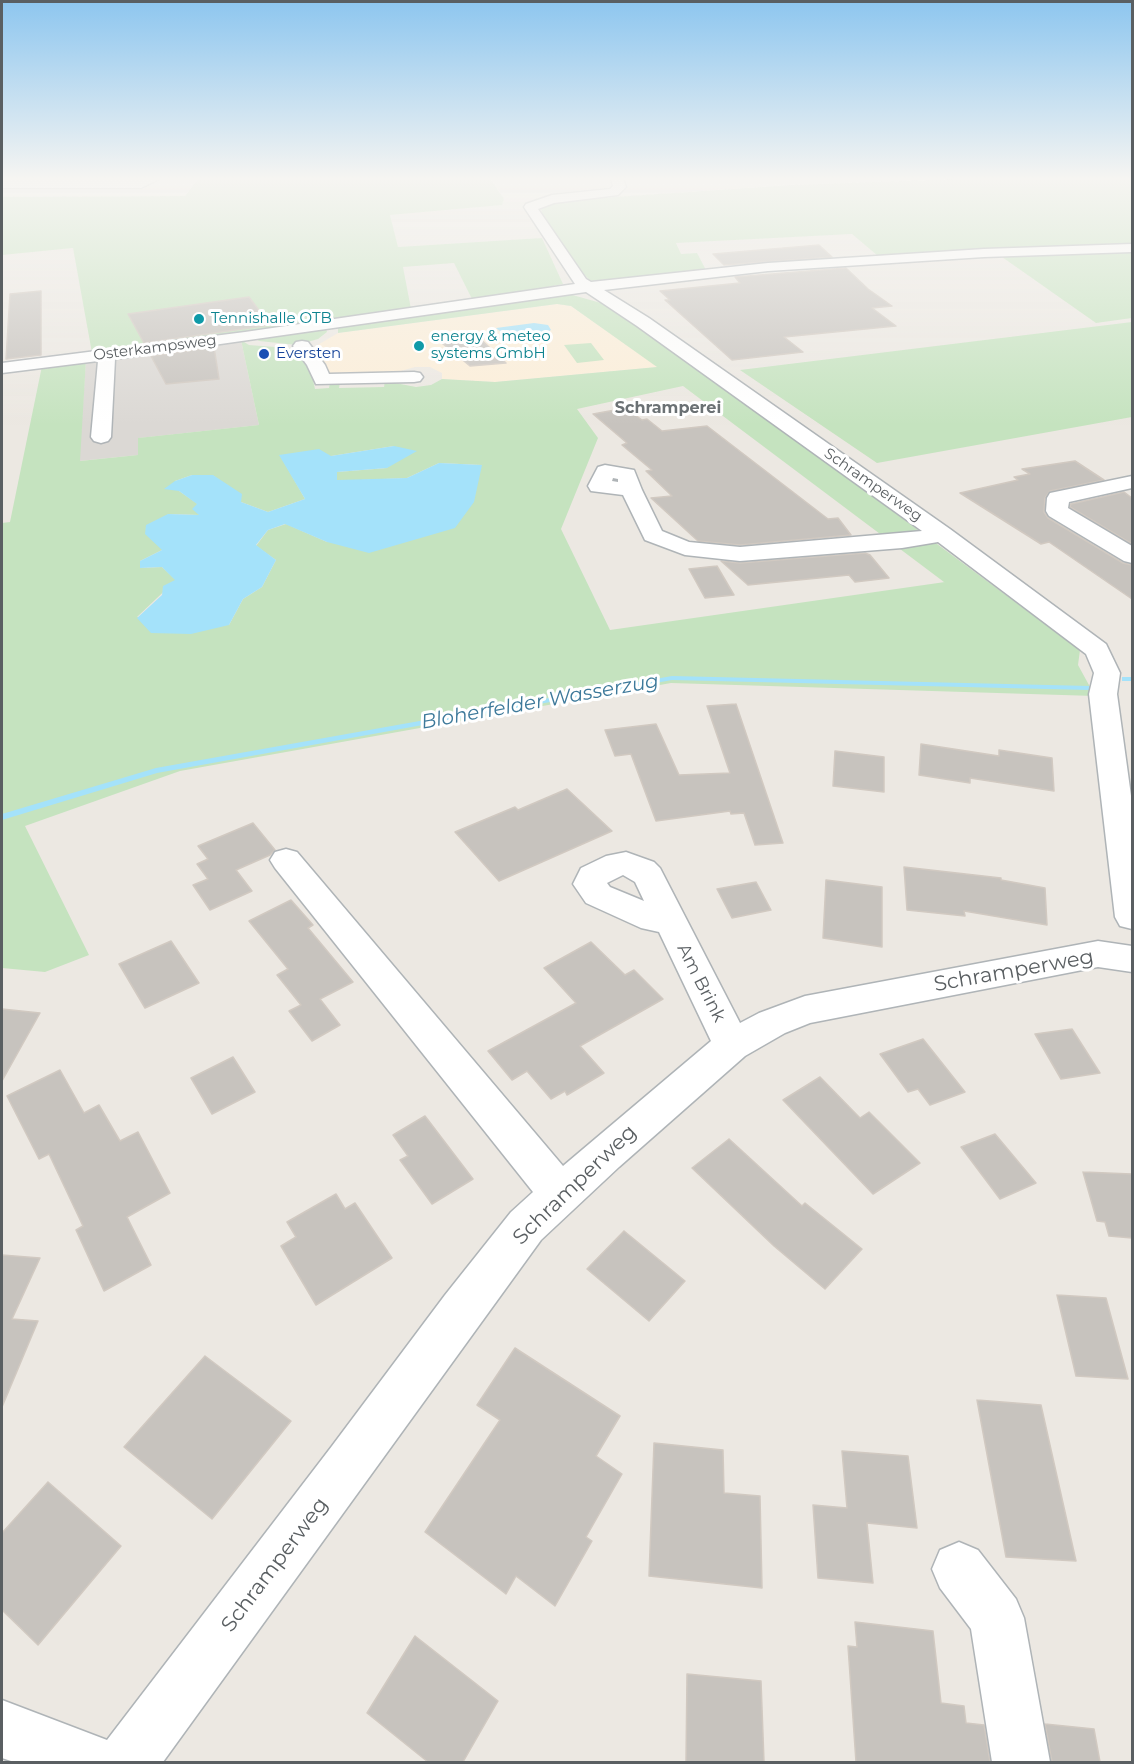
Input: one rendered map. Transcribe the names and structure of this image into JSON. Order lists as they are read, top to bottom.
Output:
{
  "streets": {
    "street": ["Osterkampsweg", "Schramperweg", "Am Brink"]
  },
  "crossings": [
    ["Osterkampsweg", "Schramperweg"],
    ["Schramperweg", "Am Brink"]
  ],
  "districts": ["Schramperei"],
  "water": ["Bloherfelder Wasserzug"],
  "places": ["Tennishalle OTB", "energy & meteo systems GmbH", "Eversten"]
}
